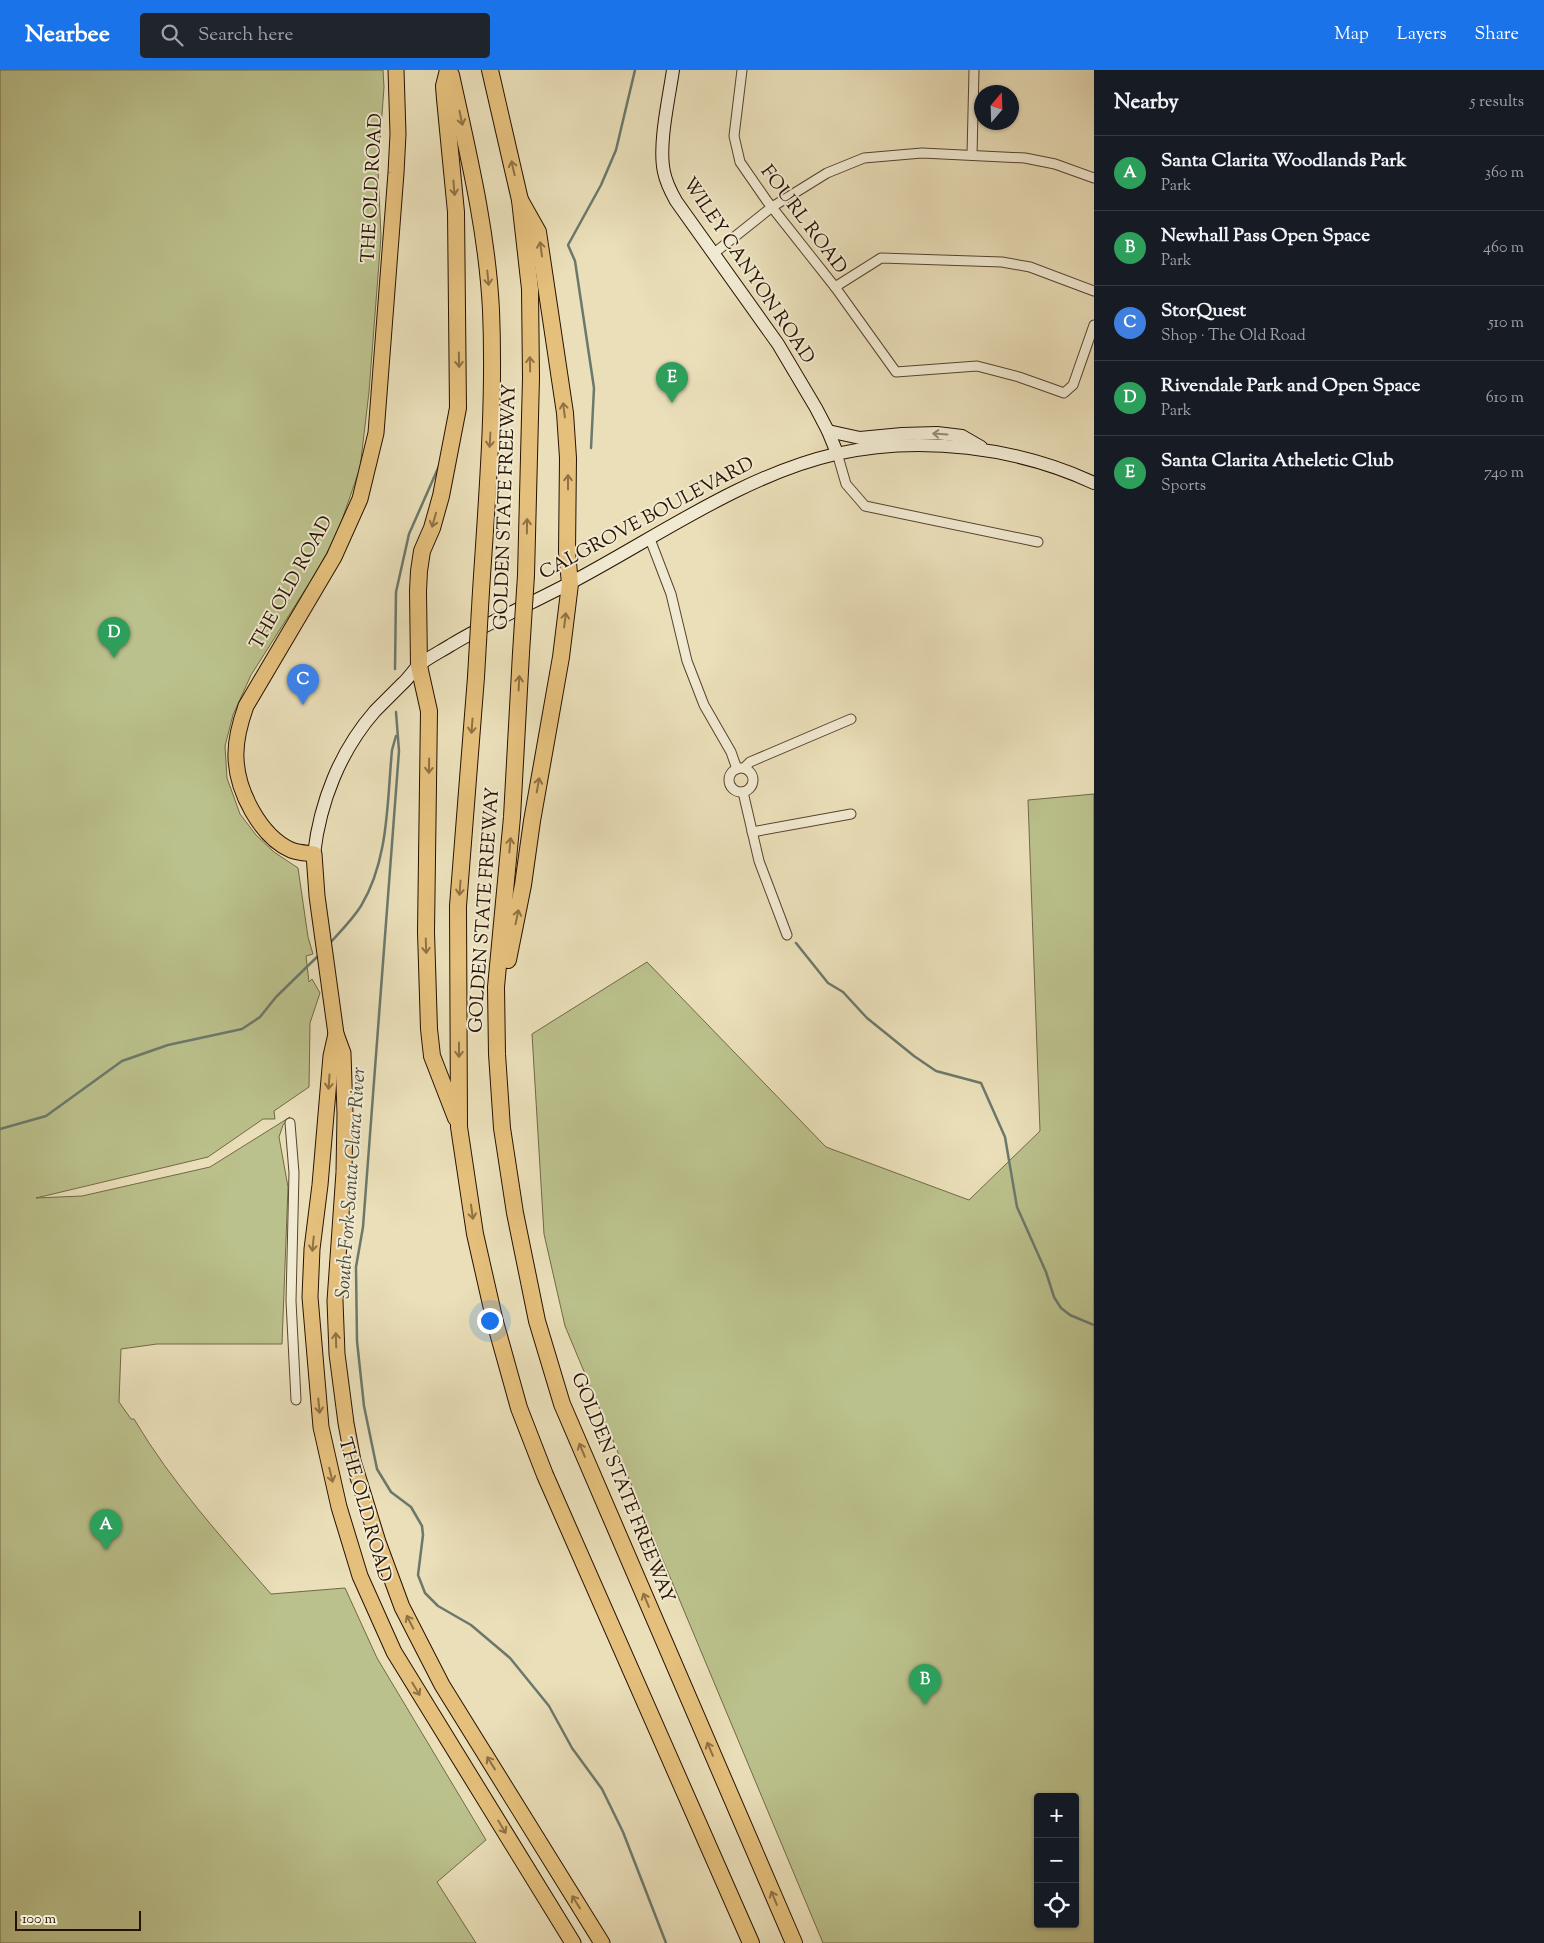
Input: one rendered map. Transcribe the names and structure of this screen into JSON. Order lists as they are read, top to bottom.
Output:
{
  "streets": {
    "highway": ["GOLDEN STATE FREEWAY"],
    "main road": ["THE OLD ROAD"],
    "street": ["FOURL ROAD", "WILEY CANYON ROAD", "CALGROVE BOULEVARD"]
  },
  "crossings": [
    ["THE OLD ROAD", "CALGROVE BOULEVARD"],
    ["WILEY CANYON ROAD", "CALGROVE BOULEVARD"]
  ],
  "water": ["South Fork Santa Clara River"],
  "scale_bar": "100 m",
  "north": "top",
  "page": {
    "header": "Nearbee",
    "search": "Search here",
    "nav": ["Map", "Layers", "Share"],
    "heading": ["Nearby", "5 results"],
    "list": [
      {
        "mark": "A",
        "name": "Santa Clarita Woodlands Park",
        "note": "Park",
        "value": "360 m"
      },
      {
        "mark": "B",
        "name": "Newhall Pass Open Space",
        "note": "Park",
        "value": "460 m"
      },
      {
        "mark": "C",
        "name": "StorQuest",
        "note": "Shop · The Old Road",
        "value": "510 m"
      },
      {
        "mark": "D",
        "name": "Rivendale Park and Open Space",
        "note": "Park",
        "value": "610 m"
      },
      {
        "mark": "E",
        "name": "Santa Clarita Atheletic Club",
        "note": "Sports",
        "value": "740 m"
      }
    ],
    "pins": [
      "E",
      "D",
      "C",
      "A",
      "B"
    ],
    "map_buttons": ["+", "−"],
    "scale": "100 m"
  }
}
